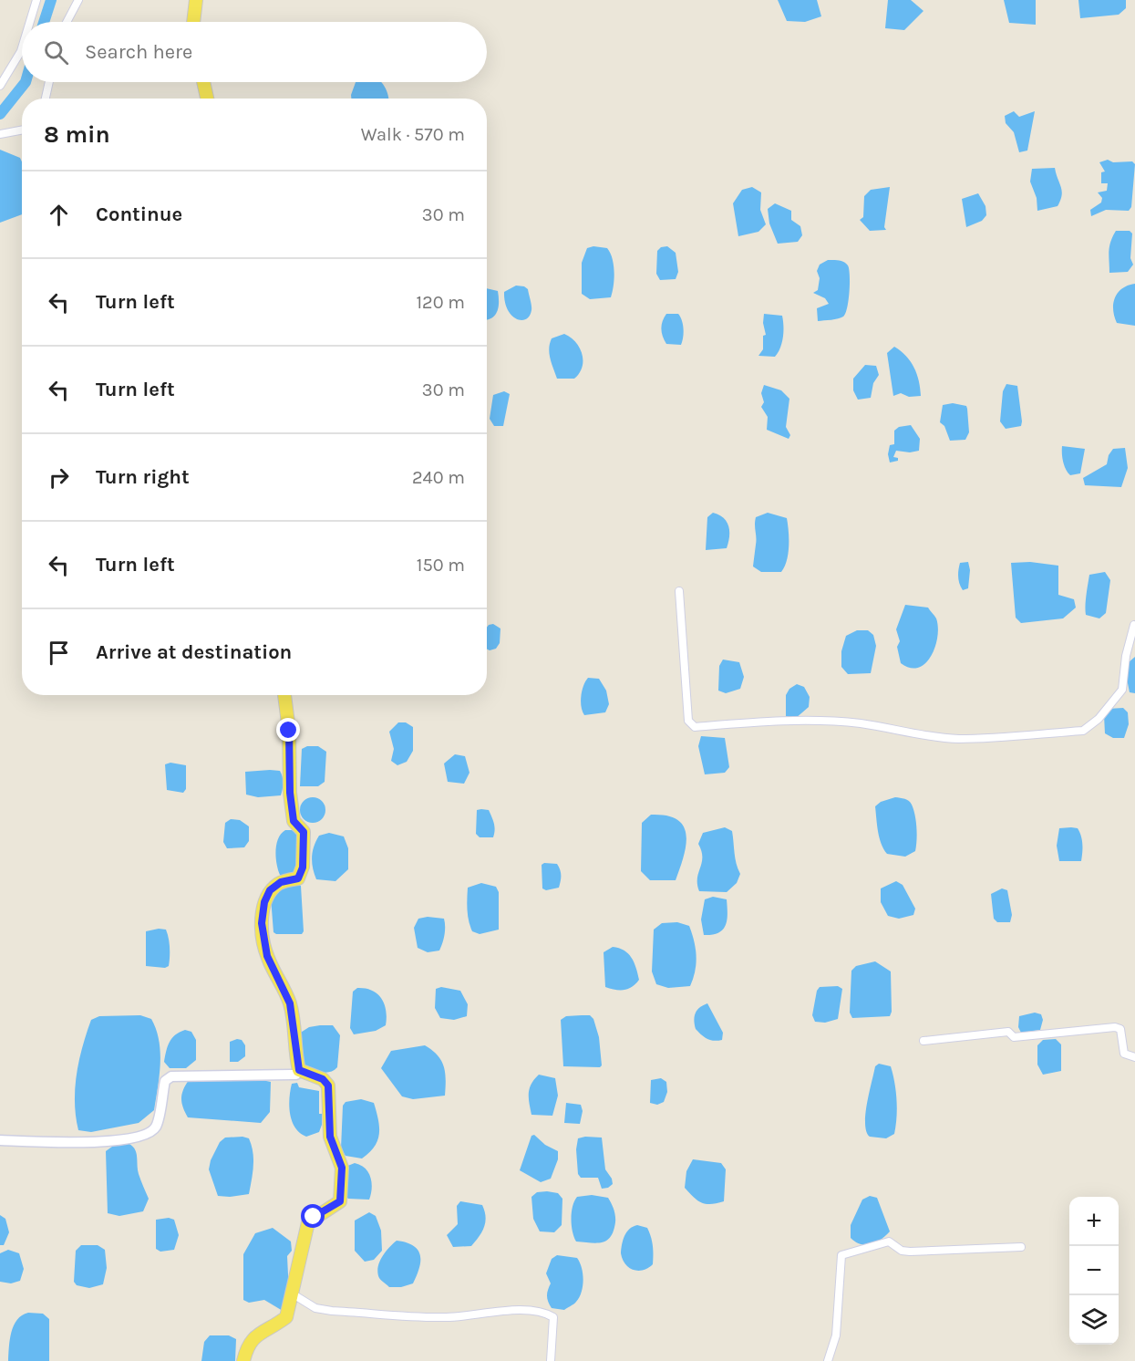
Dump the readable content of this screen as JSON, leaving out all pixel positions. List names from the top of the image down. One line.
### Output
{"page":{"search":"Search here","heading":["8 min","Walk · 570 m"],"list":[["Continue","30 m"],["Turn left","120 m"],["Turn left","30 m"],["Turn right","240 m"],["Turn left","150 m"],"Arrive at destination"],"map_buttons":["+","−"]}}
